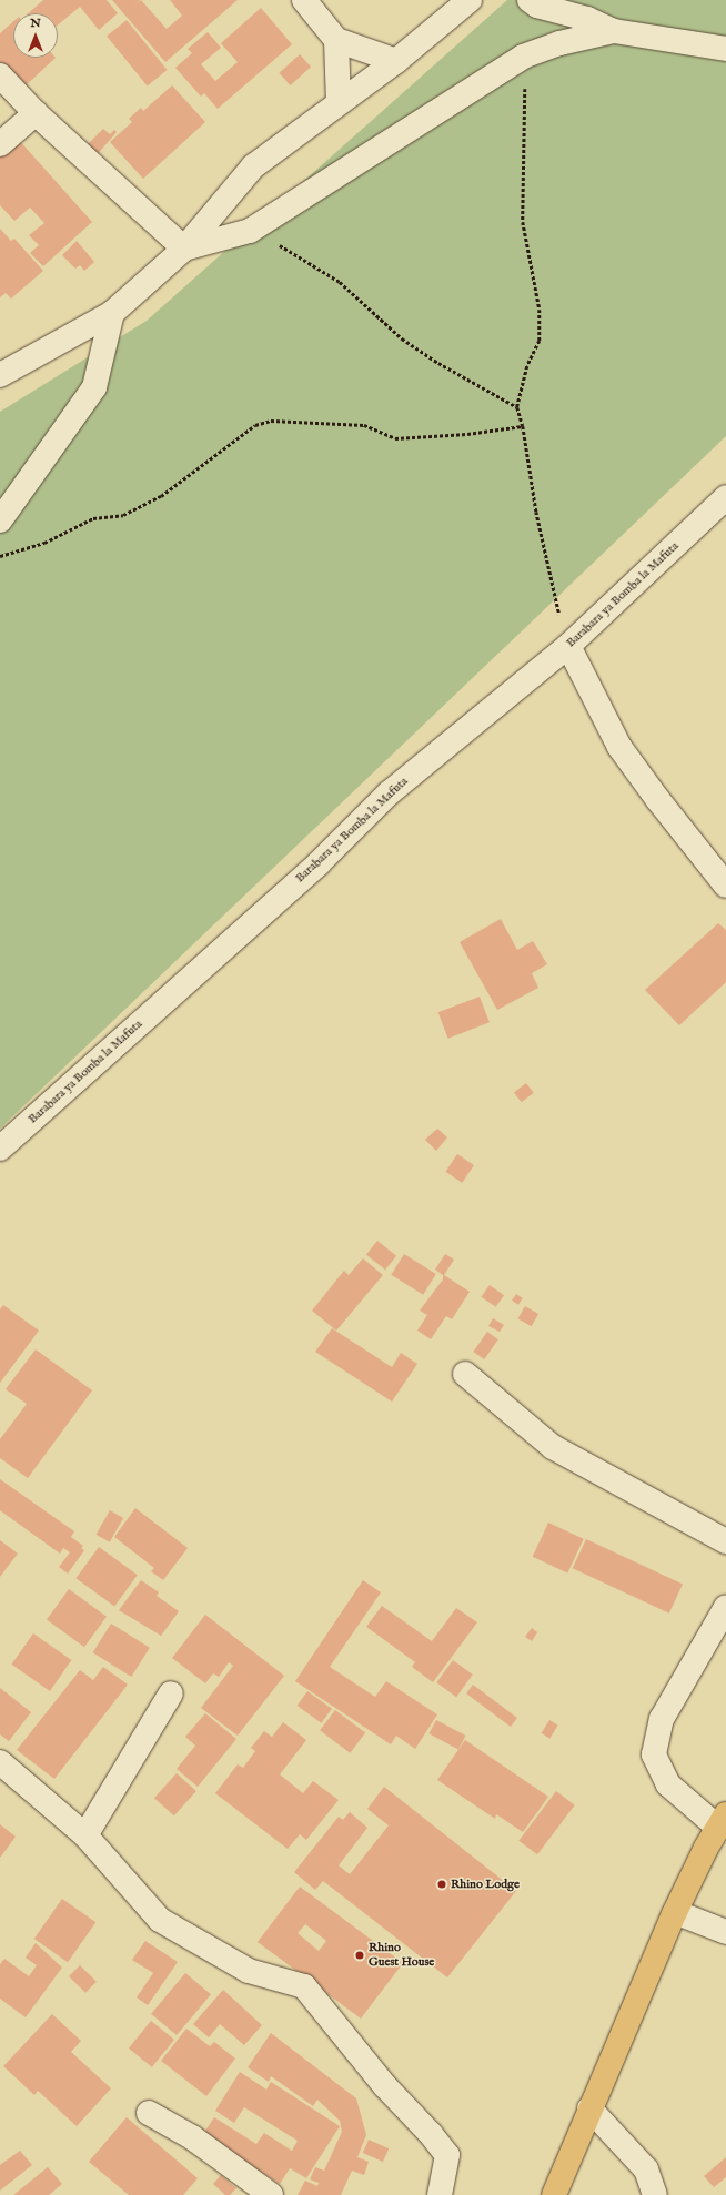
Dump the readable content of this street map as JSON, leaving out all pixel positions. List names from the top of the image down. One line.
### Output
{"streets":{"street":["Barabara ya Bomba la Mafuta"]},"places":["Rhino Lodge","Rhino Guest House"],"north":"top"}
